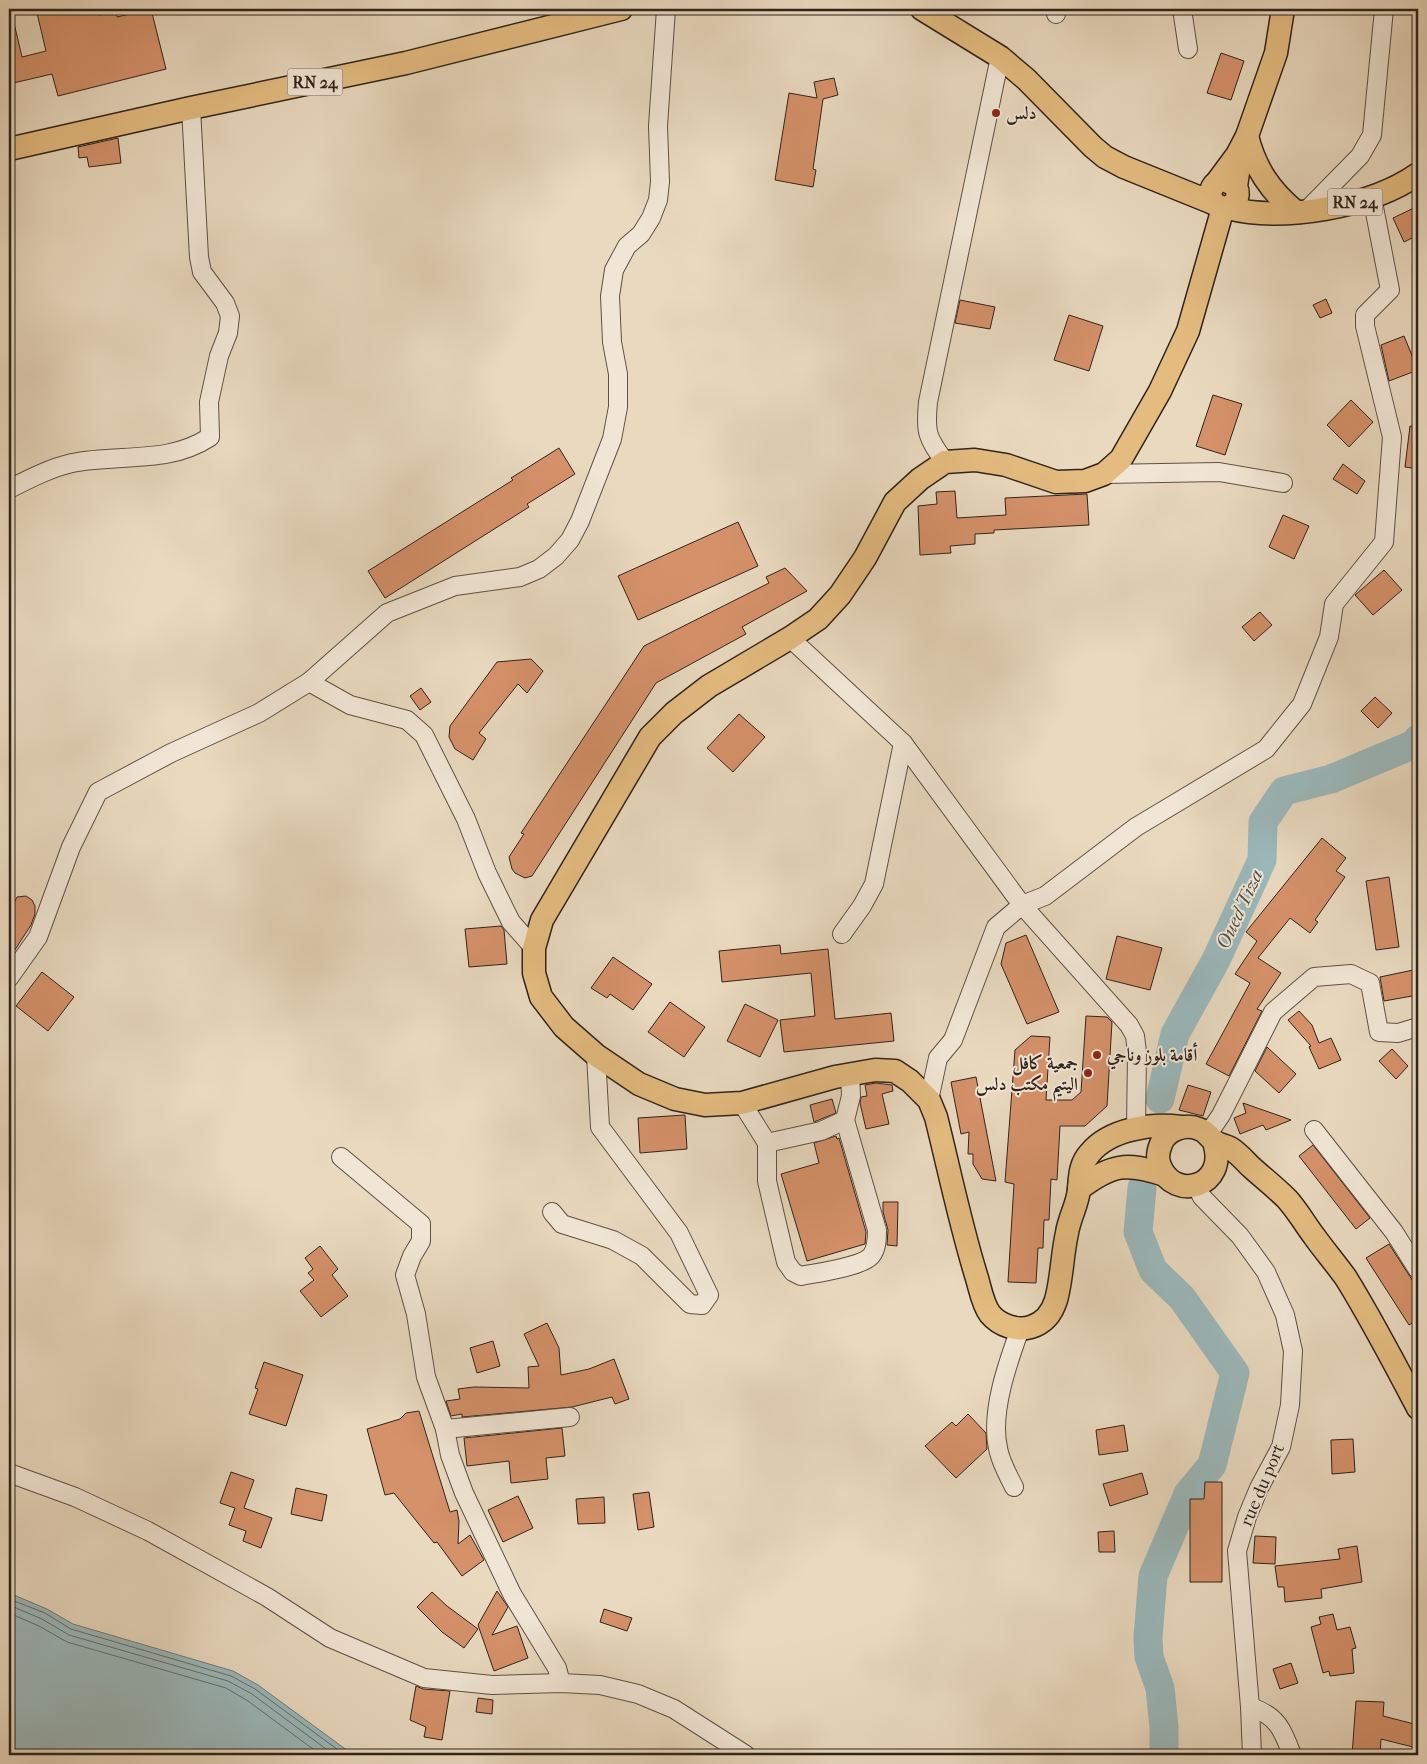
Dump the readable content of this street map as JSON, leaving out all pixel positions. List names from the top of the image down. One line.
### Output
{"streets":{"main road":["RN 24"],"street":["rue du port"]},"water":["Oued Tiza"],"places":["دلس","أقامة بلوز وناجي","جمعية كافل اليتيم مكتب دلس"]}
